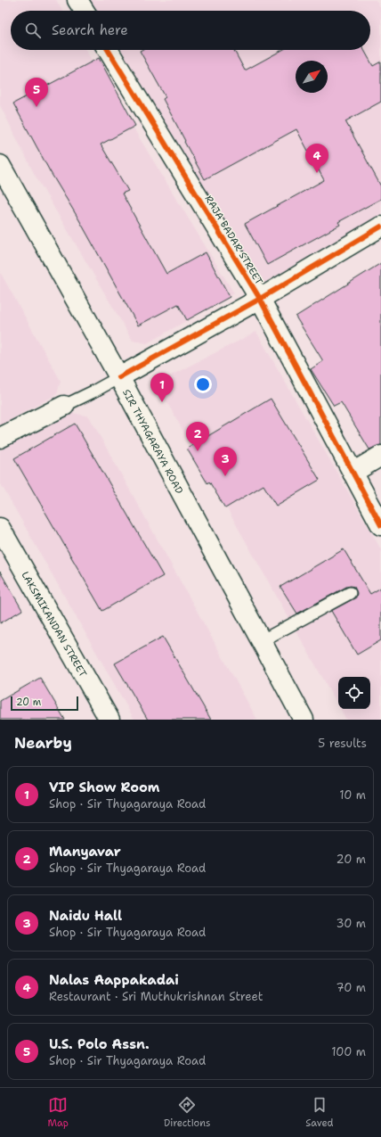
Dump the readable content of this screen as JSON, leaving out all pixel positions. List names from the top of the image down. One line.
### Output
{"streets":{"street":["RAJA BADAR STREET","SIR THYAGARAYA ROAD","LAKSMIKANDAN STREET"]},"scale_bar":"20 m","north":"top right","page":{"search":"Search here","pins":["5","4","1","2","3"],"scale":"20 m","heading":["Nearby","5 results"],"list":[{"mark":"1","name":"VIP Show Room","note":"Shop · Sir Thyagaraya Road","value":"10 m"},{"mark":"2","name":"Manyavar","note":"Shop · Sir Thyagaraya Road","value":"20 m"},{"mark":"3","name":"Naidu Hall","note":"Shop · Sir Thyagaraya Road","value":"30 m"},{"mark":"4","name":"Nalas Aappakadai","note":"Restaurant · Sri Muthukrishnan Street","value":"70 m"},{"mark":"5","name":"U.S. Polo Assn.","note":"Shop · Sir Thyagaraya Road","value":"100 m"}],"nav":["Map","Directions","Saved"]}}
